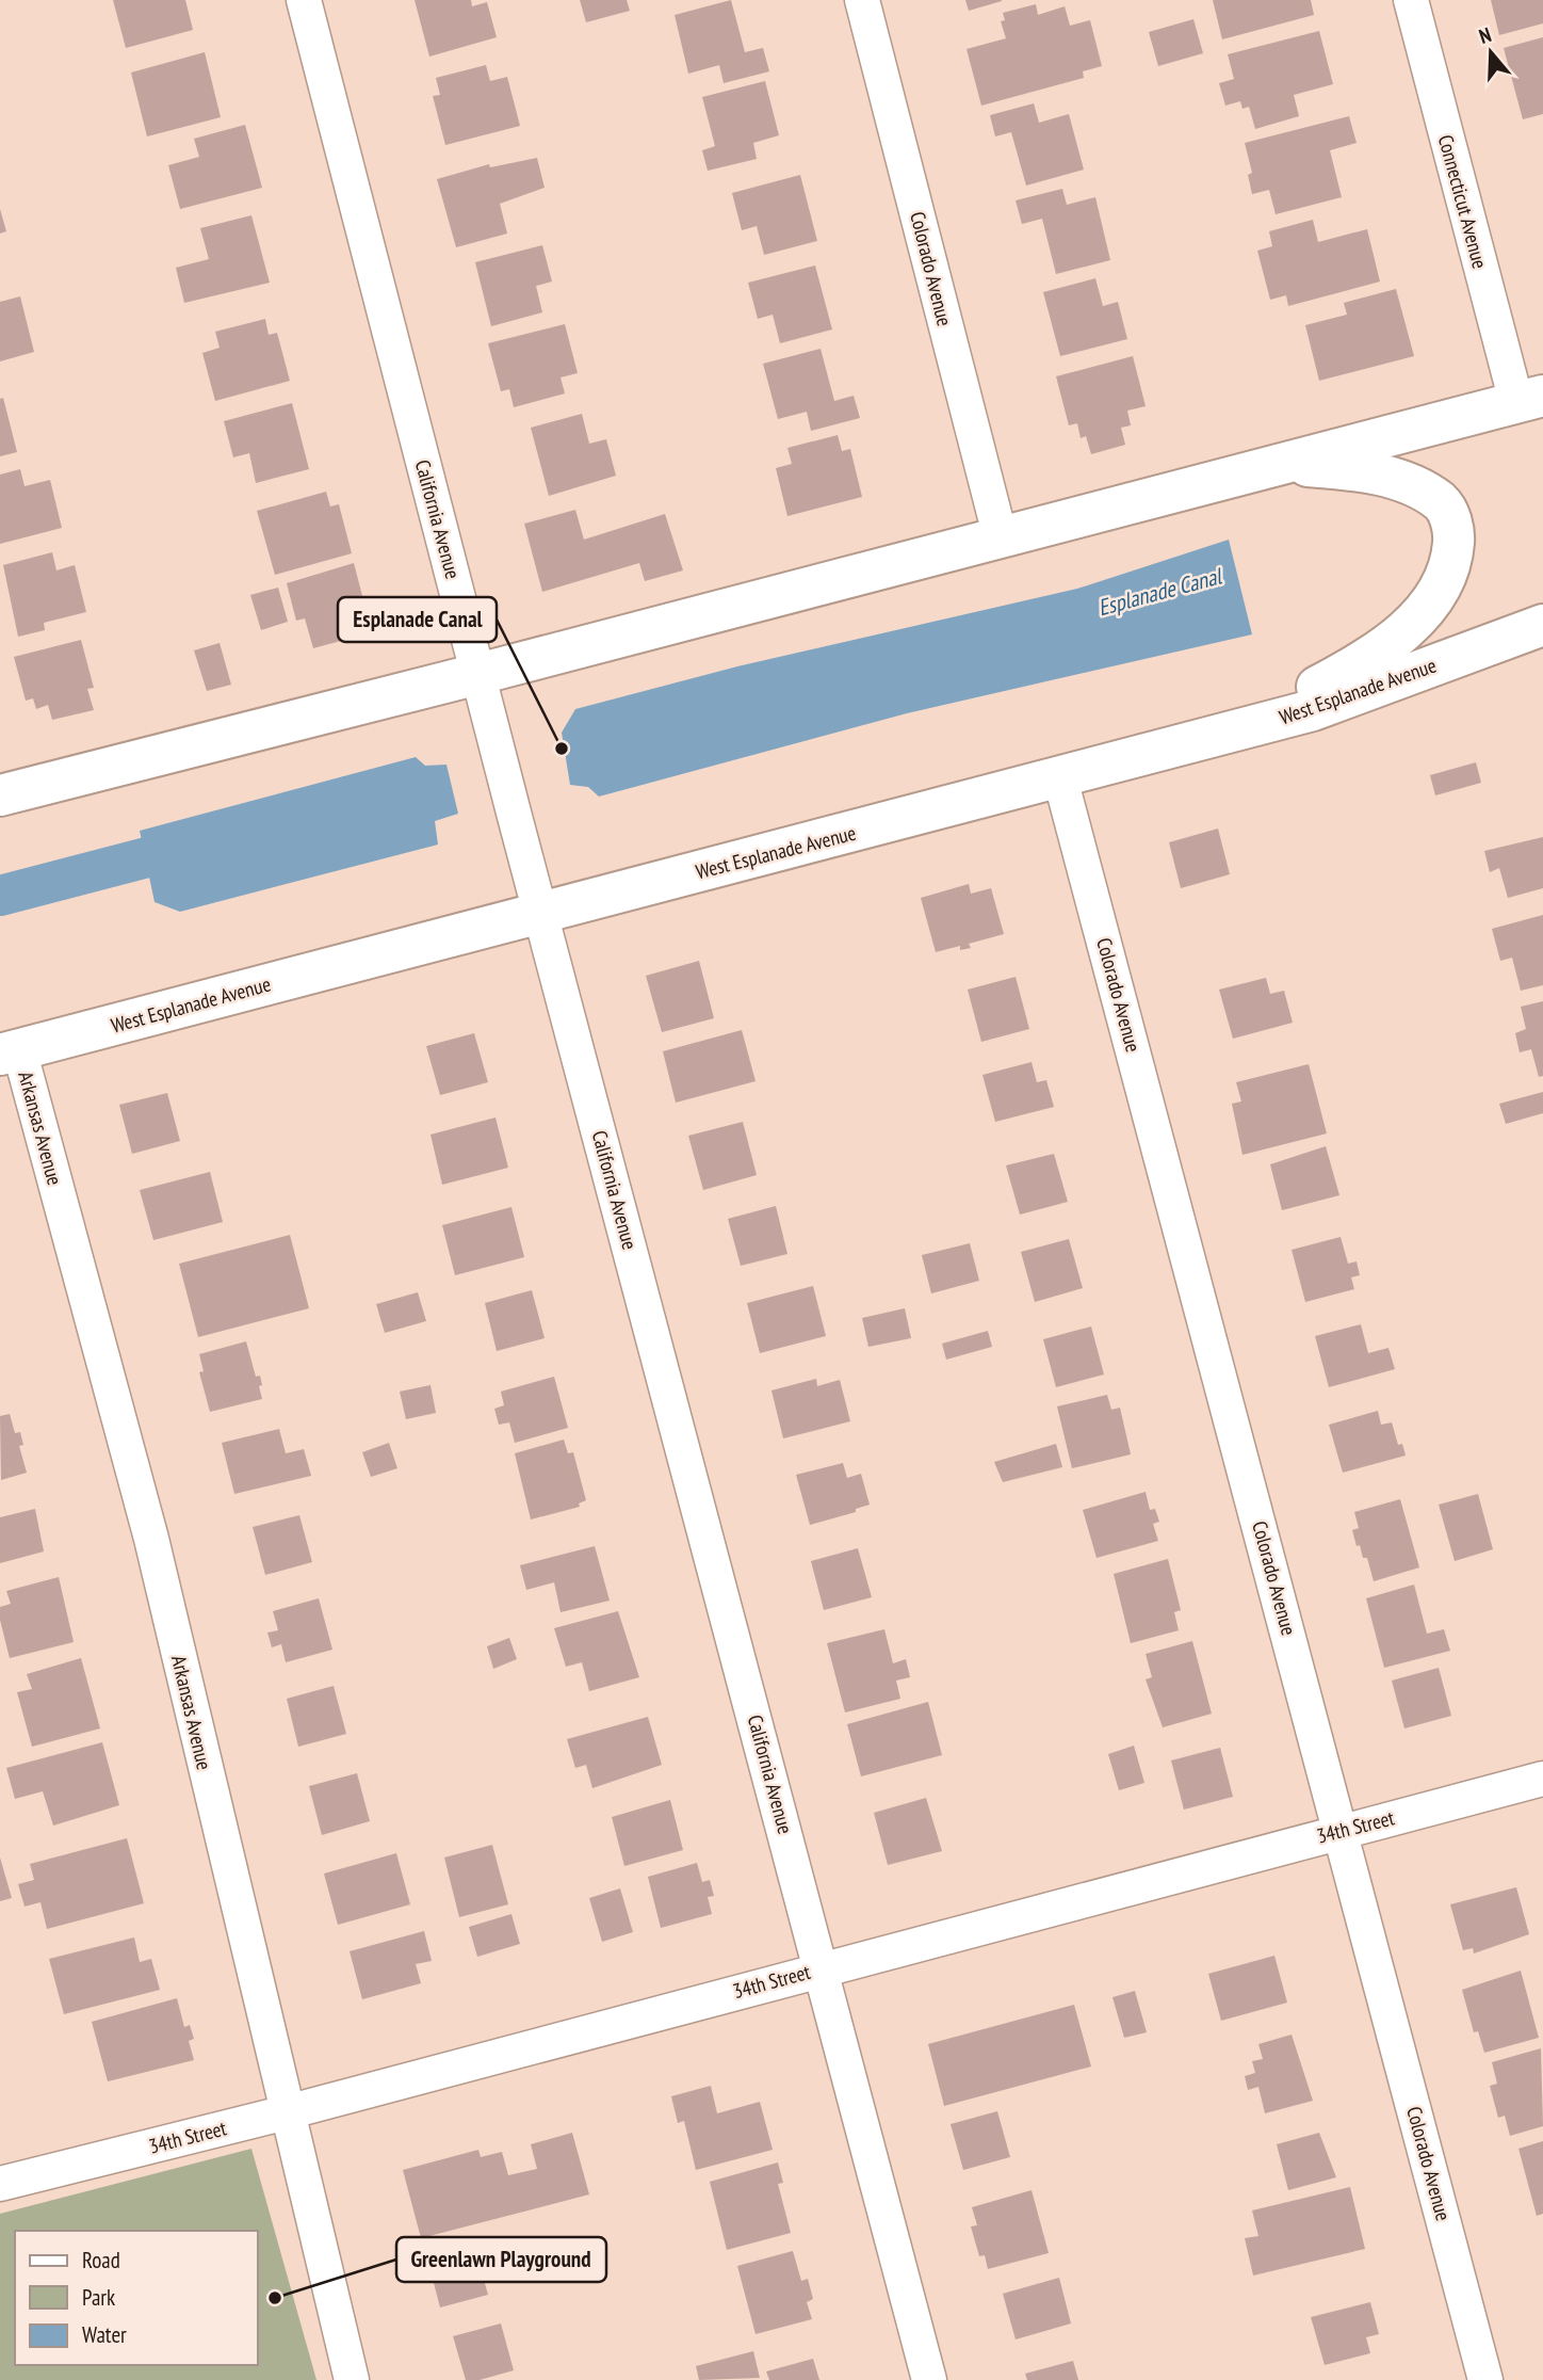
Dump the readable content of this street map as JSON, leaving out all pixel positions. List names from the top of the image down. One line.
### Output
{"streets":{"main road":["West Esplanade Avenue"],"street":["Connecticut Avenue","Colorado Avenue","California Avenue","Arkansas Avenue","34th Street"]},"crossings":[["Colorado Avenue","West Esplanade Avenue"],["Colorado Avenue","34th Street"],["California Avenue","West Esplanade Avenue"],["California Avenue","34th Street"],["West Esplanade Avenue","Arkansas Avenue"],["Arkansas Avenue","34th Street"]],"water":["Esplanade Canal"],"places":["Esplanade Canal","Greenlawn Playground"],"legend":["Road","Park","Water"],"north":"top"}
